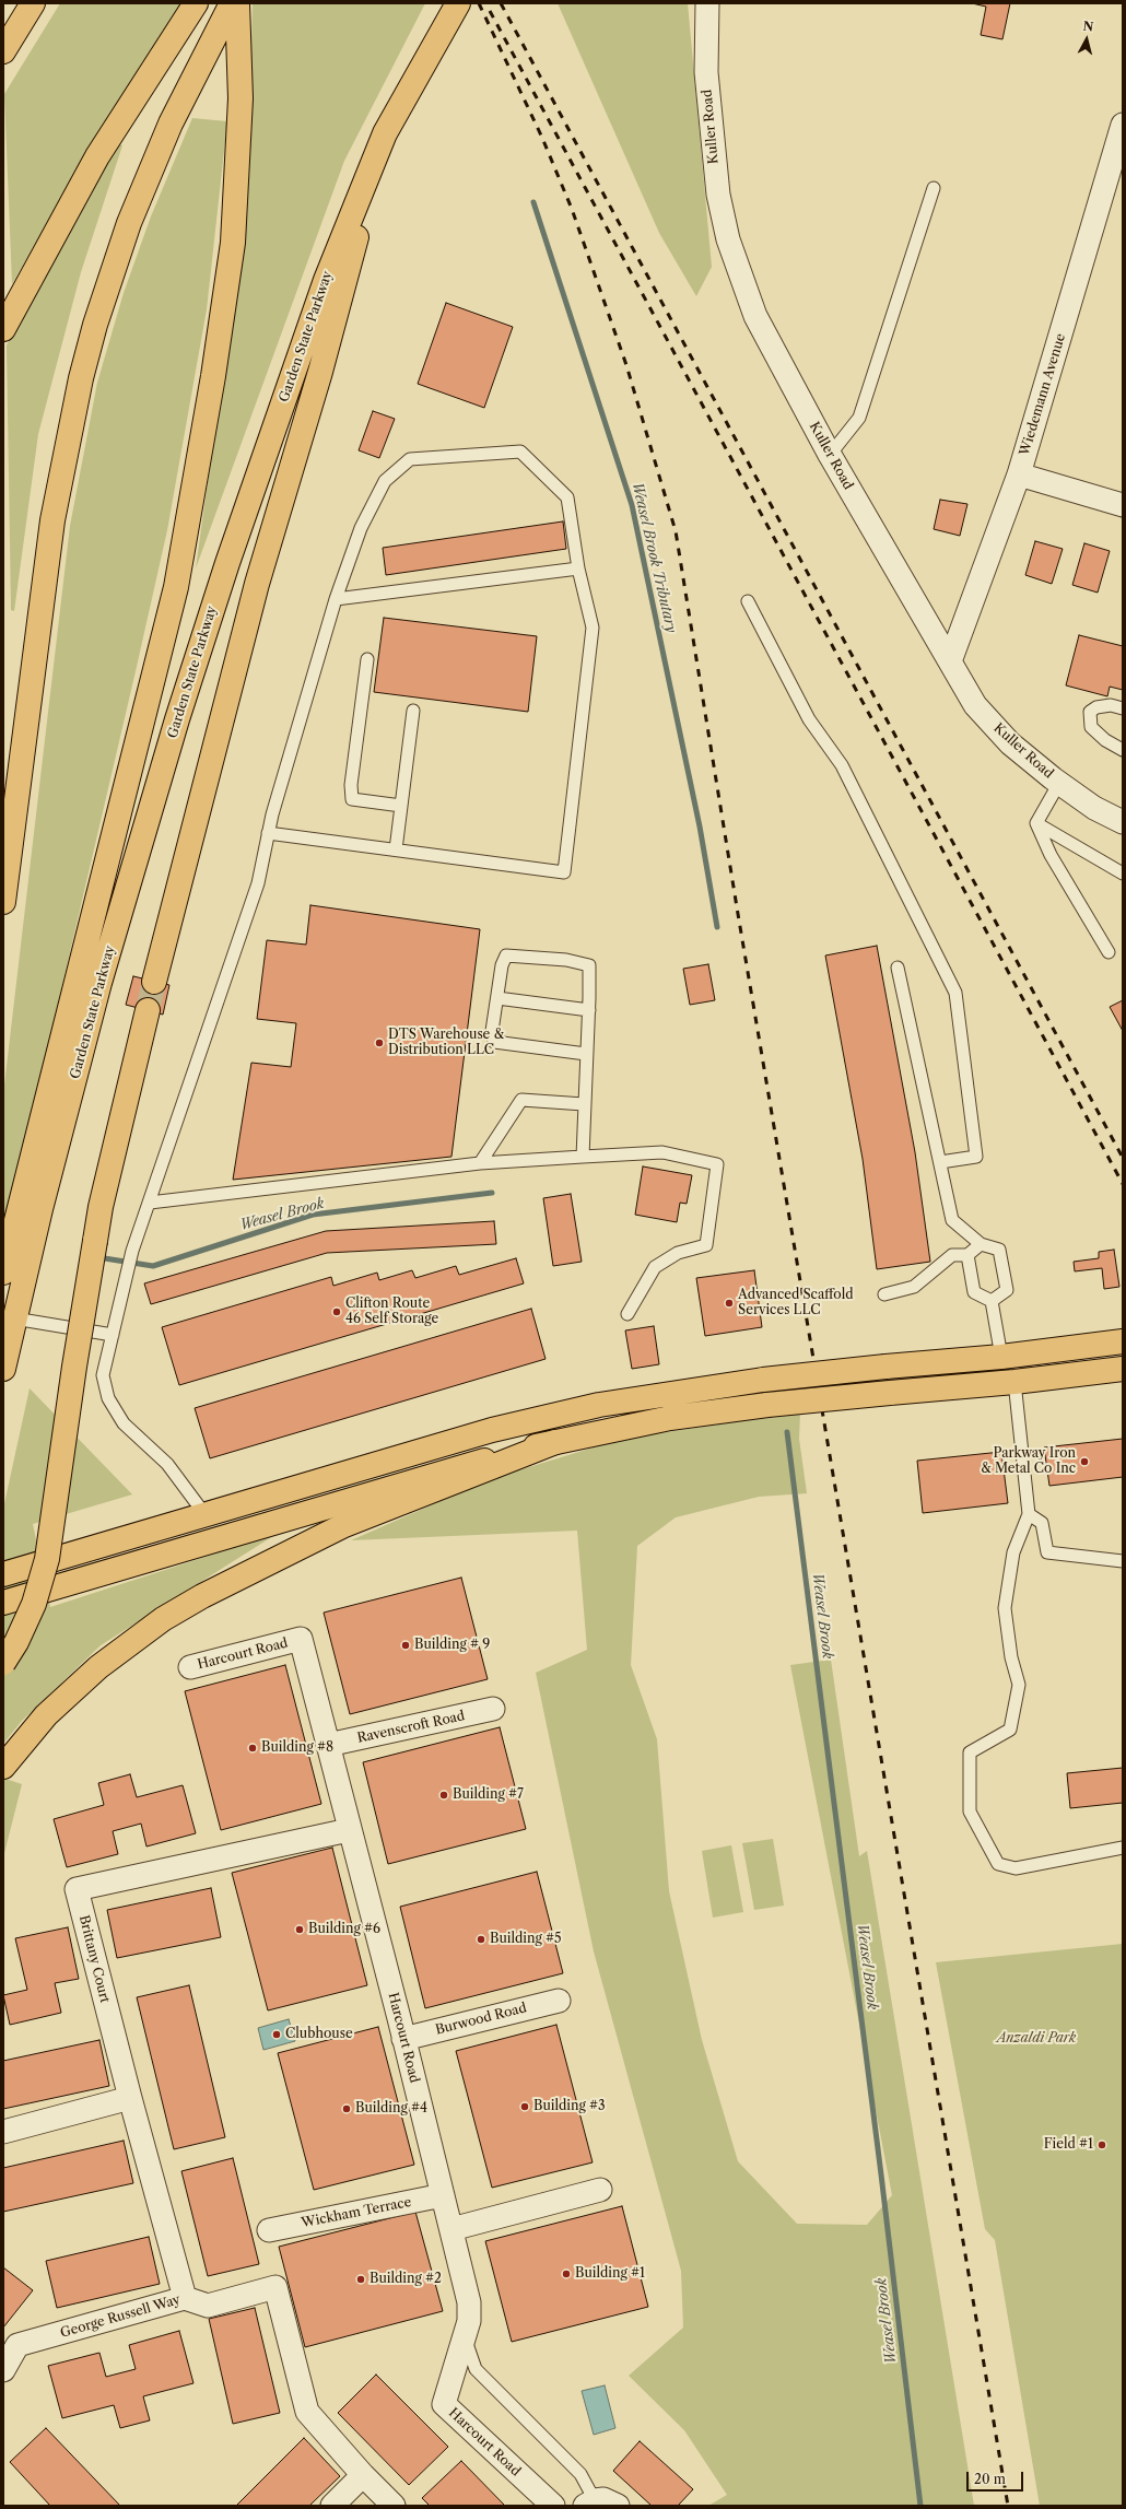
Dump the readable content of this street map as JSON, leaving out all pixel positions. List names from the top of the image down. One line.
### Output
{"streets":{"highway":["Garden State Parkway"],"street":["Kuller Road","Wiedemann Avenue","Harcourt Road","Ravenscroft Road","Brittany Court","Burwood Road","Wickham Terrace","George Russell Way"]},"crossings":[["Kuller Road","Wiedemann Avenue"],["Harcourt Road","Ravenscroft Road"],["Harcourt Road","Brittany Court"],["Harcourt Road","Burwood Road"],["Harcourt Road","Wickham Terrace"],["Brittany Court","George Russell Way"]],"water":["Weasel Brook Tributary","Weasel Brook"],"parks":["Anzaldi Park"],"places":["DTS Warehouse & Distribution LLC","Advanced Scaffold Services LLC","Clifton Route 46 Self Storage","Parkway Iron & Metal Co Inc","Building # 9","Building #8","Building #7","Building #6","Building #5","Clubhouse","Building #3","Building #4","Field #1","Building #1","Building #2"],"scale_bar":"20 m","north":"top"}
